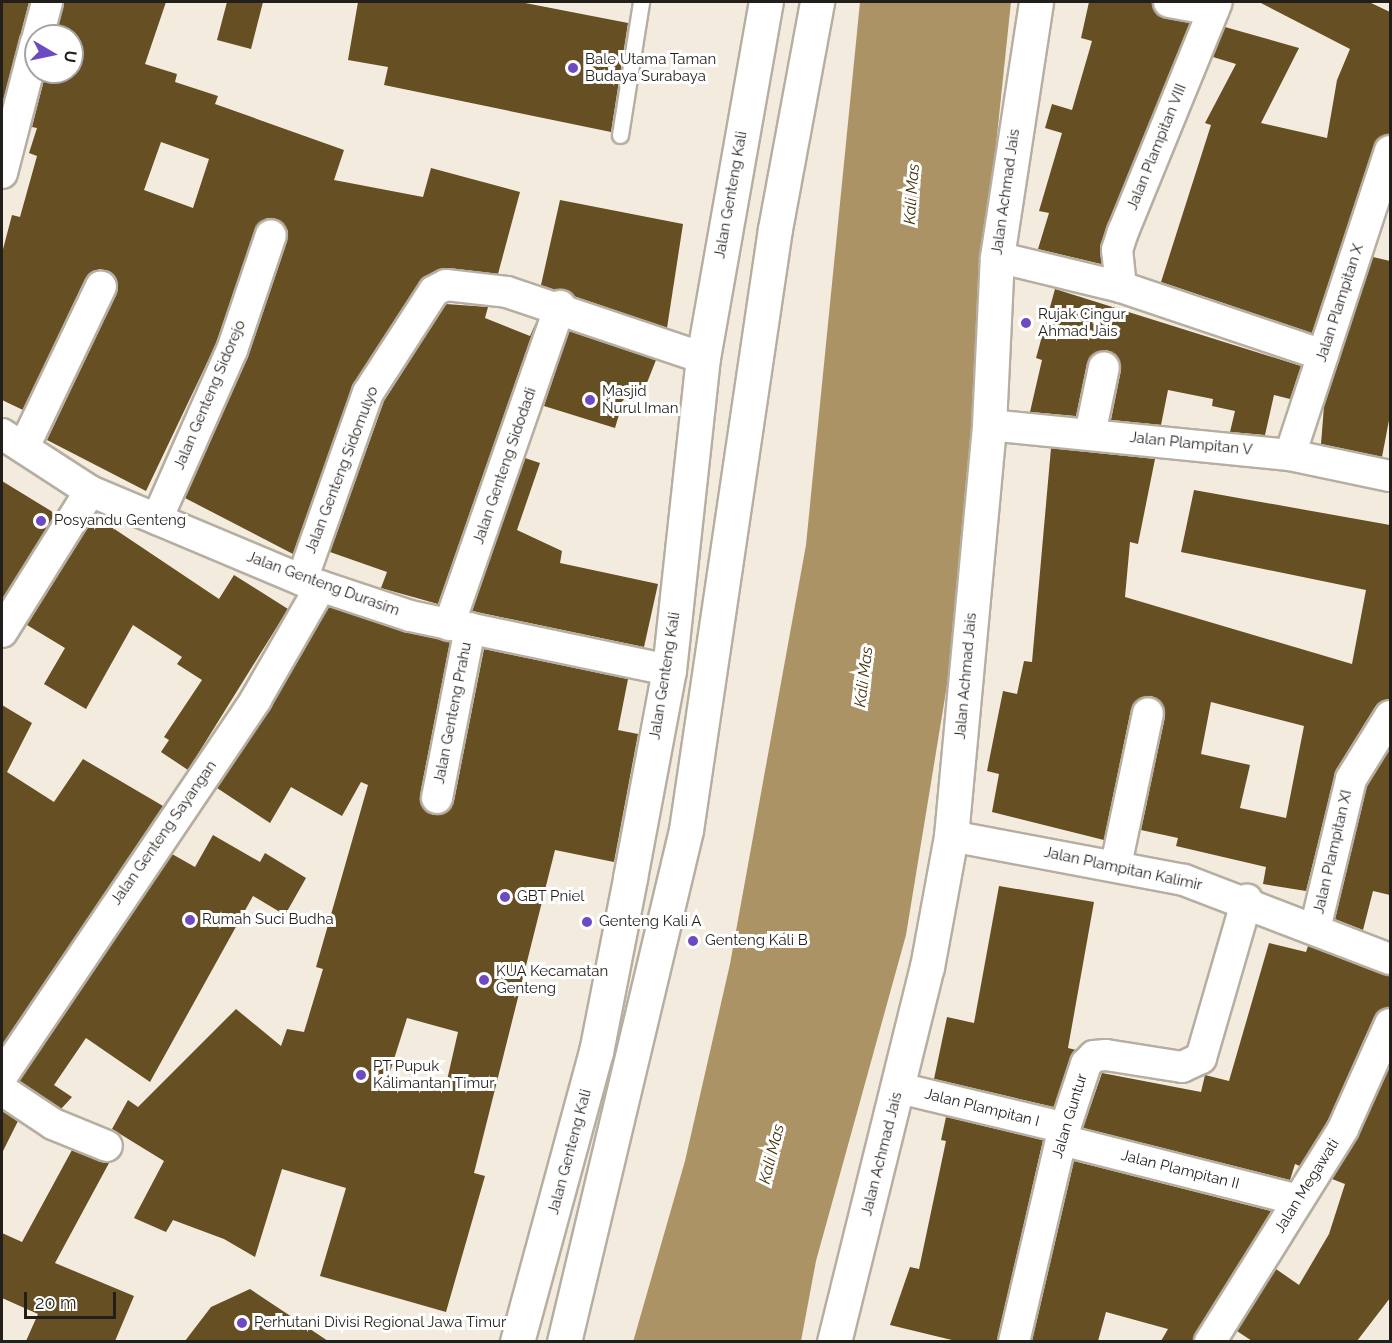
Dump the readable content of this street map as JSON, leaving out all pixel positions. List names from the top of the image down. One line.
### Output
{"streets":{"main road":["Jalan Achmad Jais","Jalan Genteng Kali"],"street":["Jalan Plampitan VIII","Jalan Plampitan X","Jalan Genteng Sidorejo","Jalan Plampitan V","Jalan Genteng Sidodadi","Jalan Genteng Sidomulyo","Jalan Genteng Durasim","Jalan Genteng Prahu","Jalan Genteng Sayangan","Jalan Plampitan XI","Jalan Plampitan Kalimir","Jalan Plampitan I","Jalan Guntur","Jalan Plampitan II","Jalan Megawati"]},"crossings":[["Jalan Achmad Jais","Jalan Plampitan V"],["Jalan Achmad Jais","Jalan Plampitan Kalimir"],["Jalan Achmad Jais","Jalan Plampitan I"],["Jalan Genteng Kali","Jalan Genteng Sidomulyo"],["Jalan Genteng Kali","Jalan Genteng Durasim"],["Jalan Plampitan X","Jalan Plampitan V"],["Jalan Genteng Sidorejo","Jalan Genteng Durasim"],["Jalan Genteng Sidodadi","Jalan Genteng Sidomulyo"],["Jalan Genteng Sidodadi","Jalan Genteng Durasim"],["Jalan Genteng Sidodadi","Jalan Genteng Prahu"],["Jalan Genteng Sidomulyo","Jalan Genteng Durasim"],["Jalan Genteng Sidomulyo","Jalan Genteng Sayangan"],["Jalan Genteng Durasim","Jalan Genteng Prahu"],["Jalan Genteng Durasim","Jalan Genteng Sayangan"],["Jalan Plampitan XI","Jalan Plampitan Kalimir"],["Jalan Plampitan Kalimir","Jalan Guntur"],["Jalan Plampitan I","Jalan Guntur"],["Jalan Plampitan I","Jalan Plampitan II"],["Jalan Guntur","Jalan Plampitan II"],["Jalan Plampitan II","Jalan Megawati"]],"water":["Kali Mas"],"places":["Bale Utama Taman Budaya Surabaya","Rujak Cingur Ahmad Jais","Masjid Nurul Iman","Posyandu Genteng","GBT Pniel","Rumah Suci Budha","Genteng Kali A","Genteng Kali B","KUA Kecamatan Genteng","PT Pupuk Kalimantan Timur","Perhutani Divisi Regional Jawa Timur"],"scale_bar":"20 m","north":"right"}
